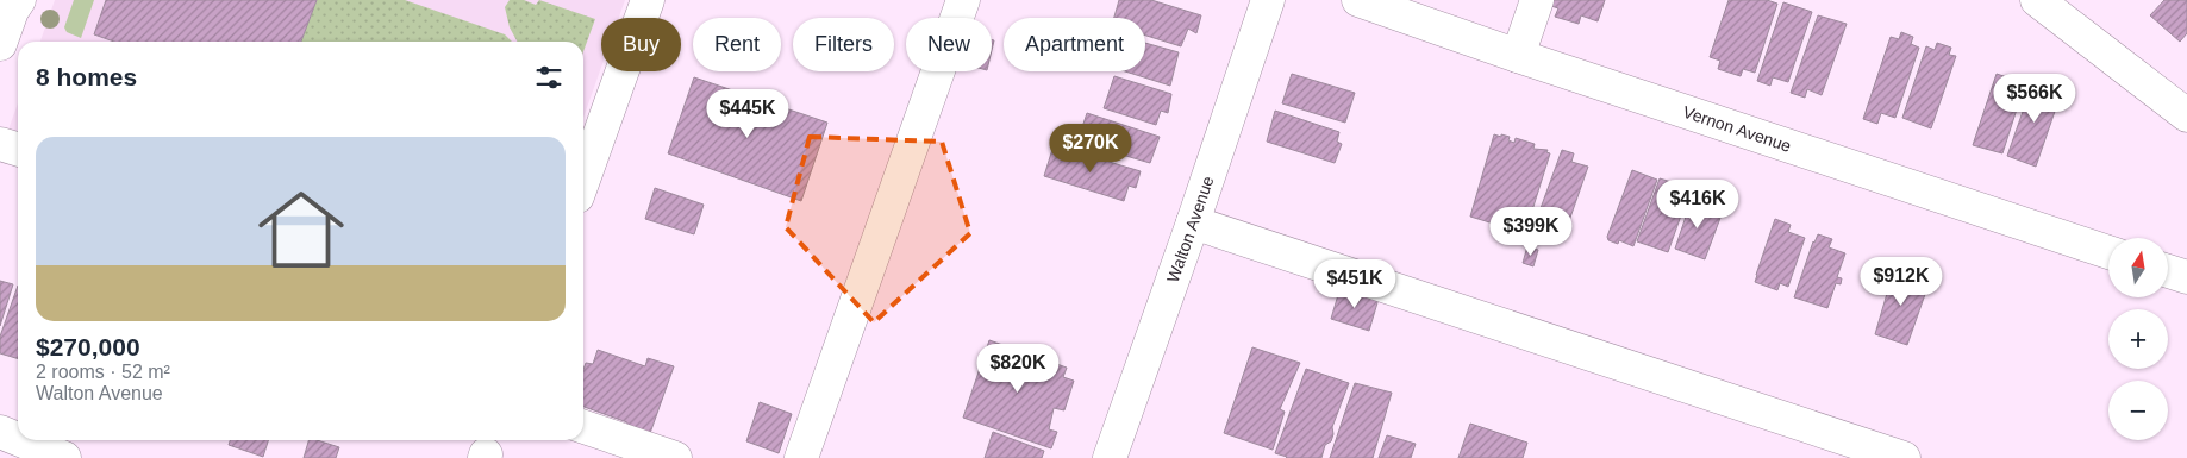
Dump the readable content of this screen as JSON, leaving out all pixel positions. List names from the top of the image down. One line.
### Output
{"streets":{"street":["Vernon Avenue","Walton Avenue"]},"north":"top","page":{"chip":["Buy","Rent","Filters","New","Apartment"],"heading":"8 homes","price":["$566K","$445K","$270K","$416K","$399K","$912K","$451K","$820K"],"list":[{"name":"$270,000","note":"2 rooms · 52 m² · Walton Avenue"}],"map_buttons":["+","−"]}}
